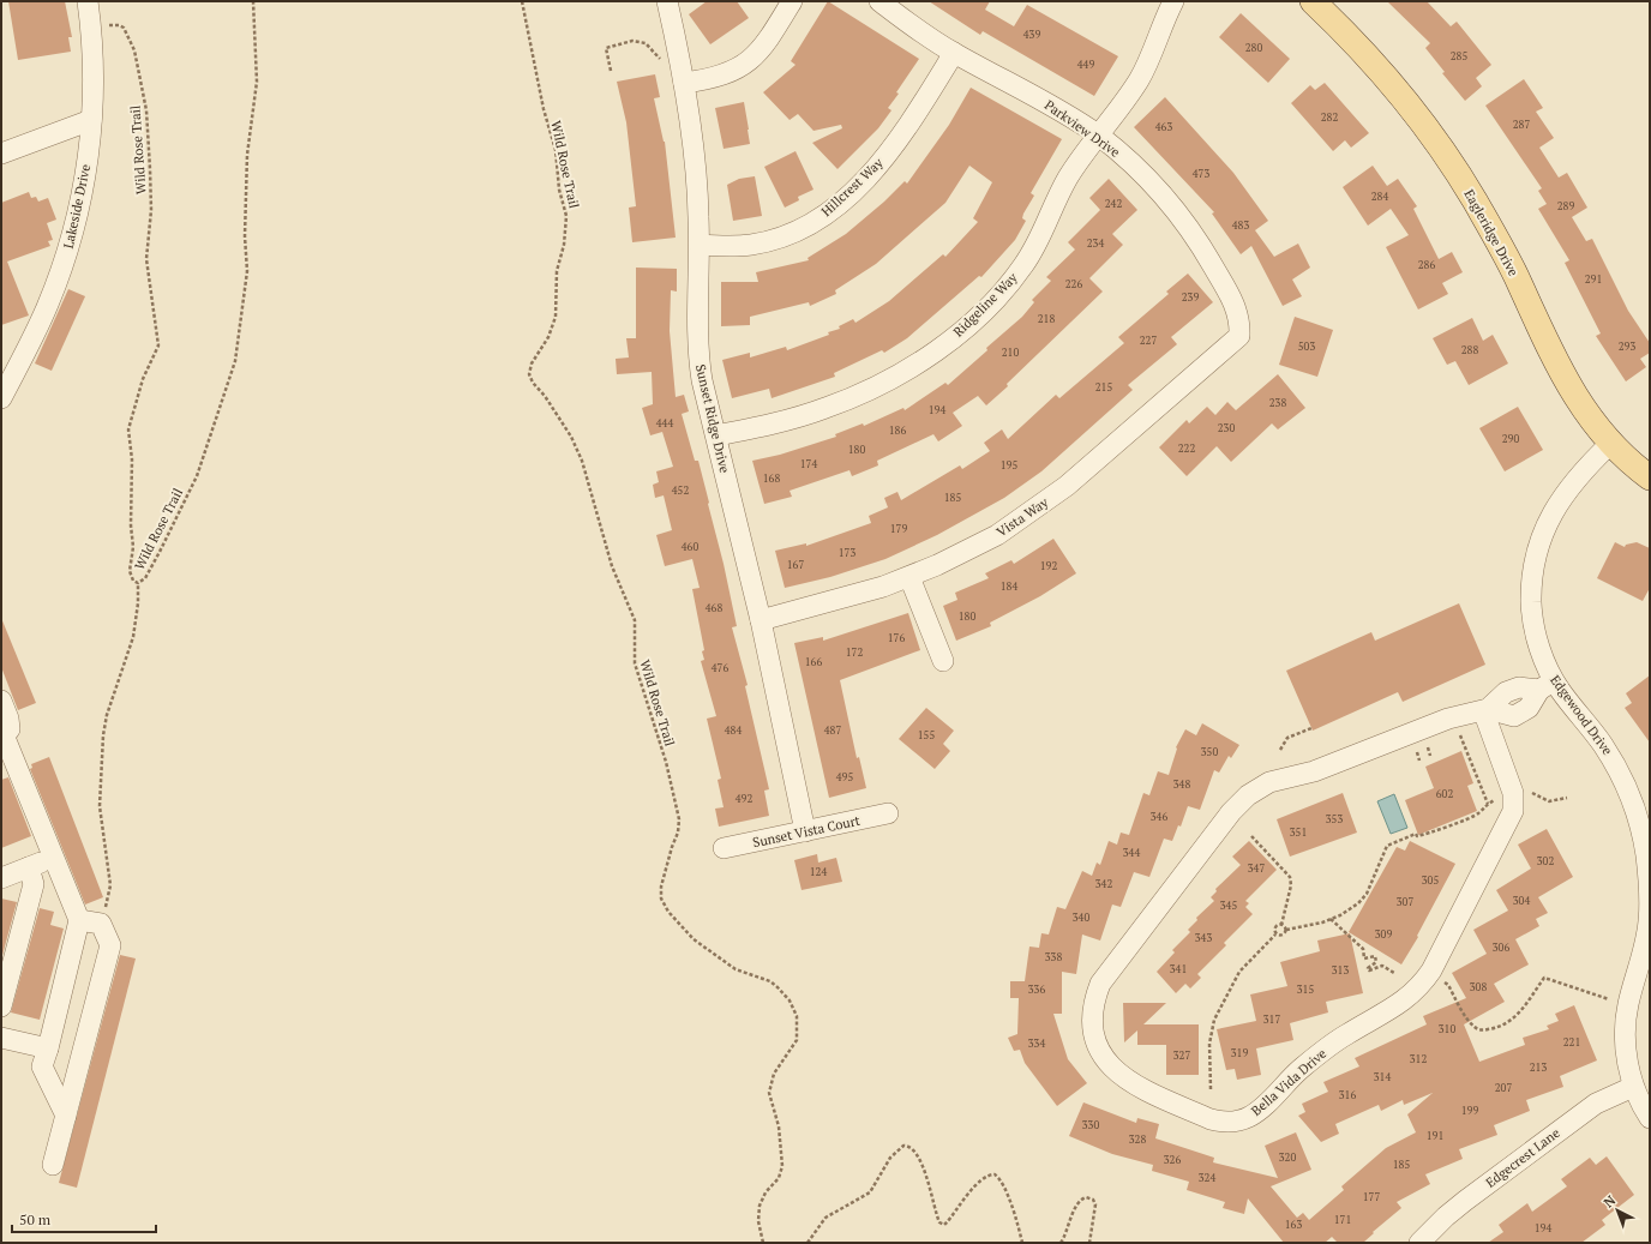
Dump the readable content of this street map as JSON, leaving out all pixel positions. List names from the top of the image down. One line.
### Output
{"streets":{"main road":["Eagleridge Drive"],"street":["Parkview Drive","Hillcrest Way","Lakeside Drive","Ridgeline Way","Sunset Ridge Drive","Vista Way","Edgewood Drive","Sunset Vista Court","Bella Vida Drive","Edgecrest Lane"],"path":["Wild Rose Trail"]},"crossings":[["Parkview Drive","Hillcrest Way"],["Parkview Drive","Ridgeline Way"],["Parkview Drive","Vista Way"],["Wild Rose Trail","Lakeside Drive"],["Hillcrest Way","Sunset Ridge Drive"],["Eagleridge Drive","Edgewood Drive"],["Ridgeline Way","Sunset Ridge Drive"],["Sunset Ridge Drive","Vista Way"],["Sunset Ridge Drive","Sunset Vista Court"],["Edgewood Drive","Edgecrest Lane"]],"house_numbers":["439","280","285","449","282","287","463","473","284","242","289","483","234","286","291","226","239","218","227","503","293","288","210","215","238","194","444","230","186","290","222","180","174","195","168","452","185","179","460","173","167","192","184","468","180","176","172","166","476","484","487","155","350","495","348","602","492","346","353","351","344","302","347","124","305","342","304","307","345","340","309","343","306","338","341","313","308","336","315","317","310","221","334","319","327","312","213","314","207","316","199","330","191","328","320","326","185","324","177","171","163","194"],"scale_bar":"50 m","north":"top left"}
